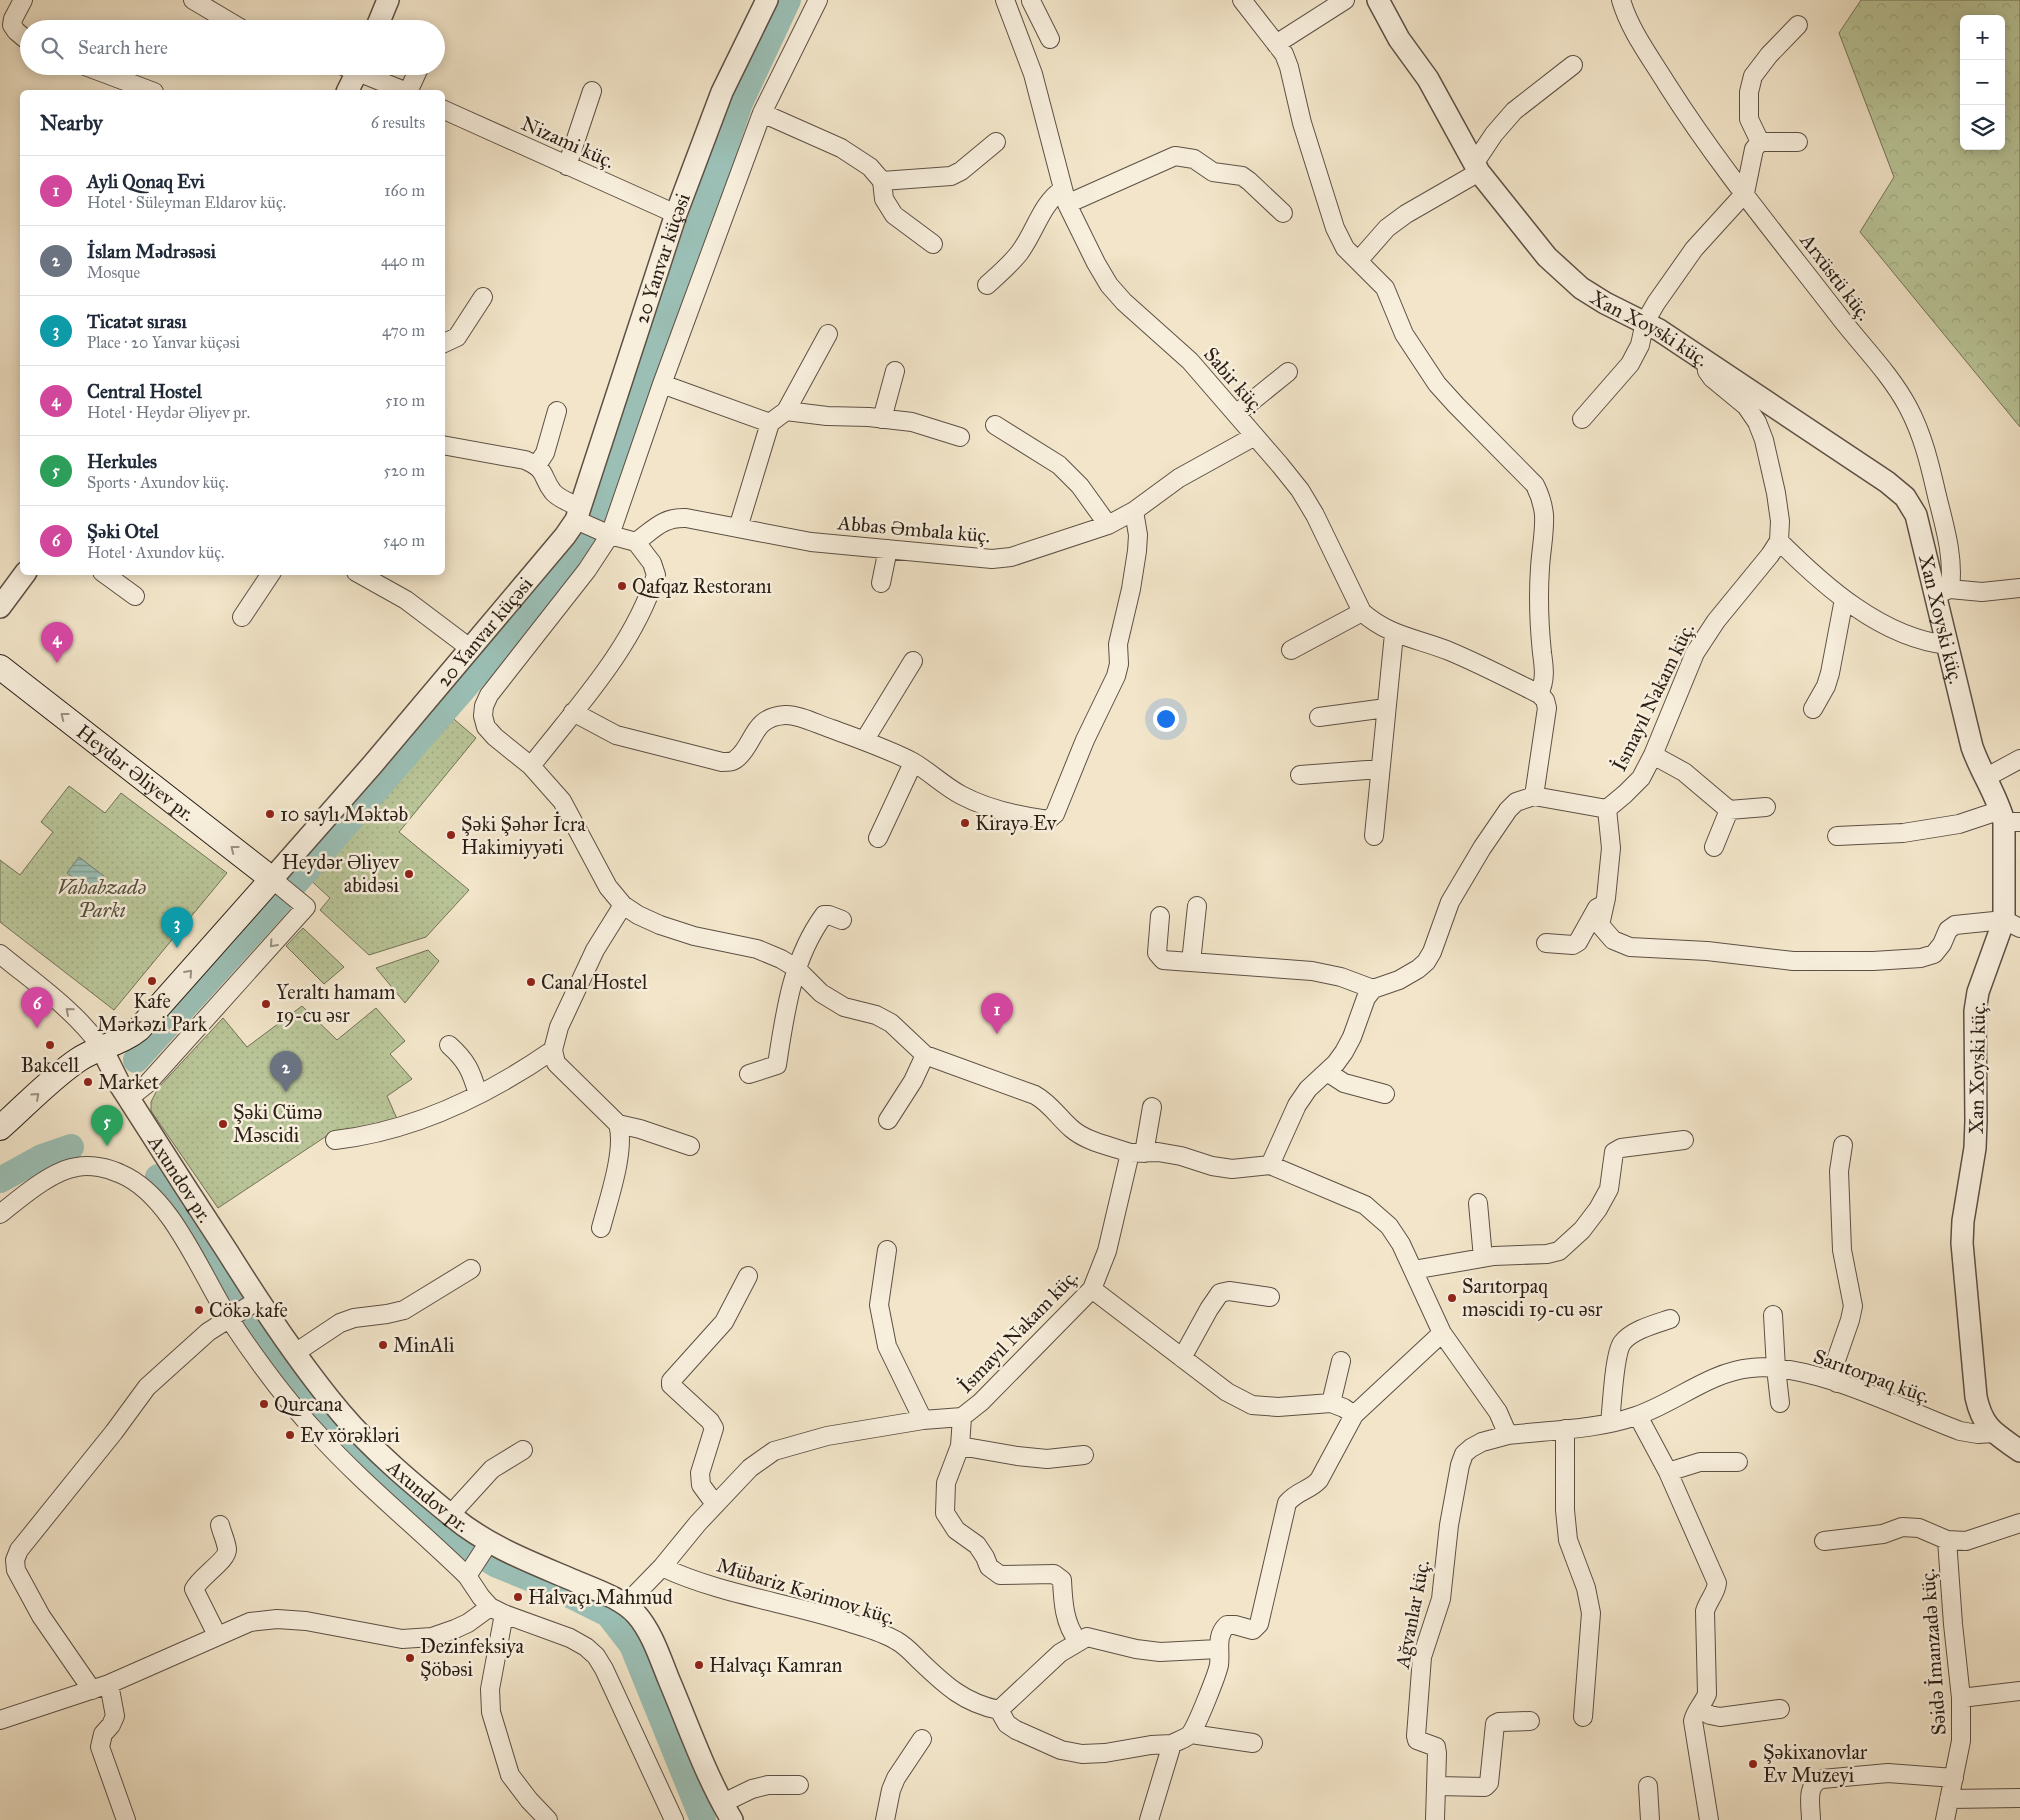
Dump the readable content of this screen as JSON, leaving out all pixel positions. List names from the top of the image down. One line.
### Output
{"streets":{"main road":["20 Yanvar küçəsi","Heydər Əliyev pr."],"street":["Nizami küç.","Arxüstü küç.","Xan Xoyski küç.","Sabir küç.","Abbas Əmbala küç.","İsmayıl Nakam küç.","Axundov pr.","Sarıtorpaq küç.","Mübariz Kərimov küç.","Ağvanlar küç.","Səidə İmanzadə küç."]},"crossings":[["Nizami küç.","20 Yanvar küçəsi"],["20 Yanvar küçəsi","Heydər Əliyev pr."],["20 Yanvar küçəsi","Axundov pr."],["Arxüstü küç.","Xan Xoyski küç."],["Xan Xoyski küç.","Sarıtorpaq küç."],["Sabir küç.","Abbas Əmbala küç."],["İsmayıl Nakam küç.","Axundov pr."],["İsmayıl Nakam küç.","Mübariz Kərimov küç."],["Sarıtorpaq küç.","Ağvanlar küç."]],"one_way":["Heydər Əliyev pr."],"parks":["Vahabzadə Parkı"],"places":["Qafqaz Restoranı","10 saylı Məktəb","Kirayə Ev","Şəki Şəhər İcra Hakimiyyəti","Heydər Əliyev abidəsi","Kafe Mərkəzi Park","Canal Hostel","Yeraltı hamam 19-cu əsr","Bakcell","Market","Şəki Cümə Məscidi","Sarıtorpaq məscidi 19-cu əsr","Cökə kafe","MinAli","Qurcana","Ev xörəkləri","Halvaçı Mahmud","Dezinfeksiya Şöbəsi","Halvaçı Kamran","Şəkixanovlar Ev Muzeyi"],"page":{"map_buttons":["+","−"],"search":"Search here","heading":["Nearby","6 results"],"list":[{"mark":"1","name":"Ayli Qonaq Evi","note":"Hotel · Süleyman Eldarov küç.","value":"160 m"},{"mark":"2","name":"İslam Mədrəsəsi","note":"Mosque","value":"440 m"},{"mark":"3","name":"Ticatət sırası","note":"Place · 20 Yanvar küçəsi","value":"470 m"},{"mark":"4","name":"Central Hostel","note":"Hotel · Heydər Əliyev pr.","value":"510 m"},{"mark":"5","name":"Herkules","note":"Sports · Axundov küç.","value":"520 m"},{"mark":"6","name":"Şəki Otel","note":"Hotel · Axundov küç.","value":"540 m"}],"pins":["4","3","6","1","2","5"]}}
